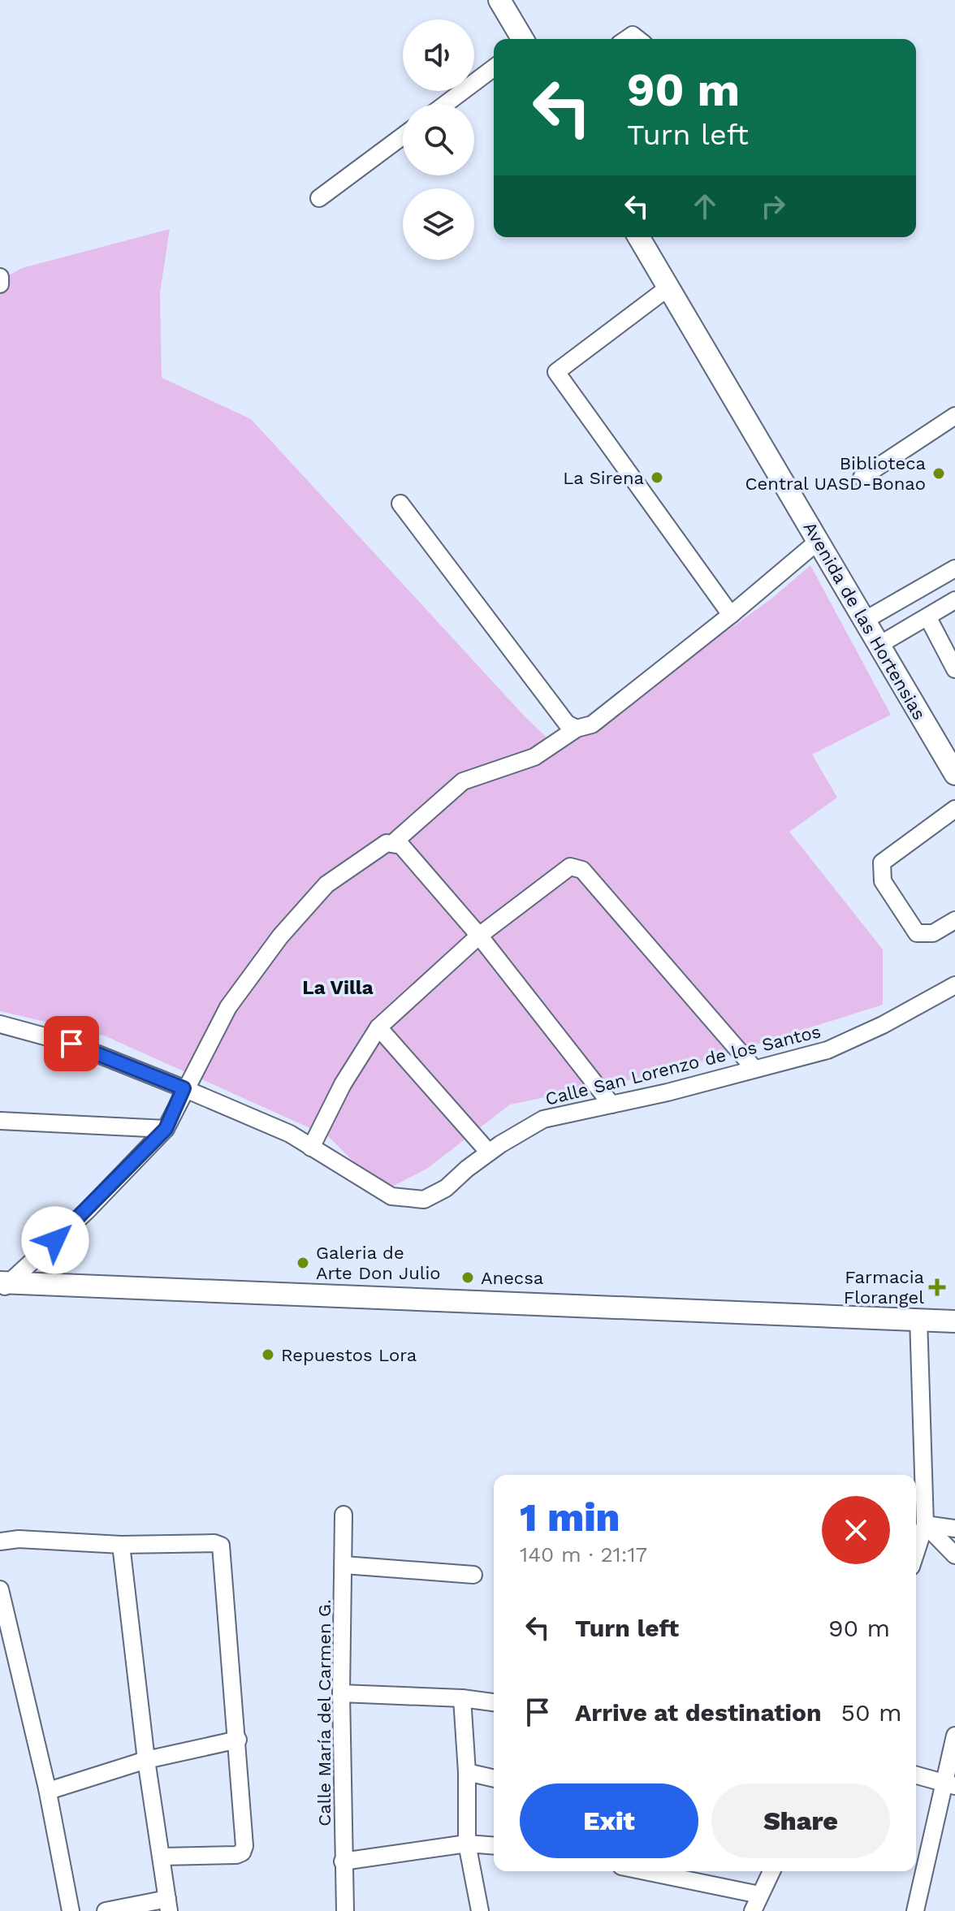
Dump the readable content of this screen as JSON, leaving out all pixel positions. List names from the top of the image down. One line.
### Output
{"streets":{"main road":["Avenida de las Hortensias"],"street":["Calle San Lorenzo de los Santos","Calle María del Carmen G."]},"districts":["La Villa"],"places":{"other":["Biblioteca Central UASD-Bonao","La Sirena","Galeria de Arte Don Julio","Anecsa","Repuestos Lora"],"health":["Farmacia Florangel"]},"page":{"turn":["90 m","Turn left"],"heading":["1 min","140 m · 21:17"],"list":[{"name":"Turn left","value":"90 m"},{"name":"Arrive at destination","value":"50 m"}],"buttons":["Exit","Share"]}}
